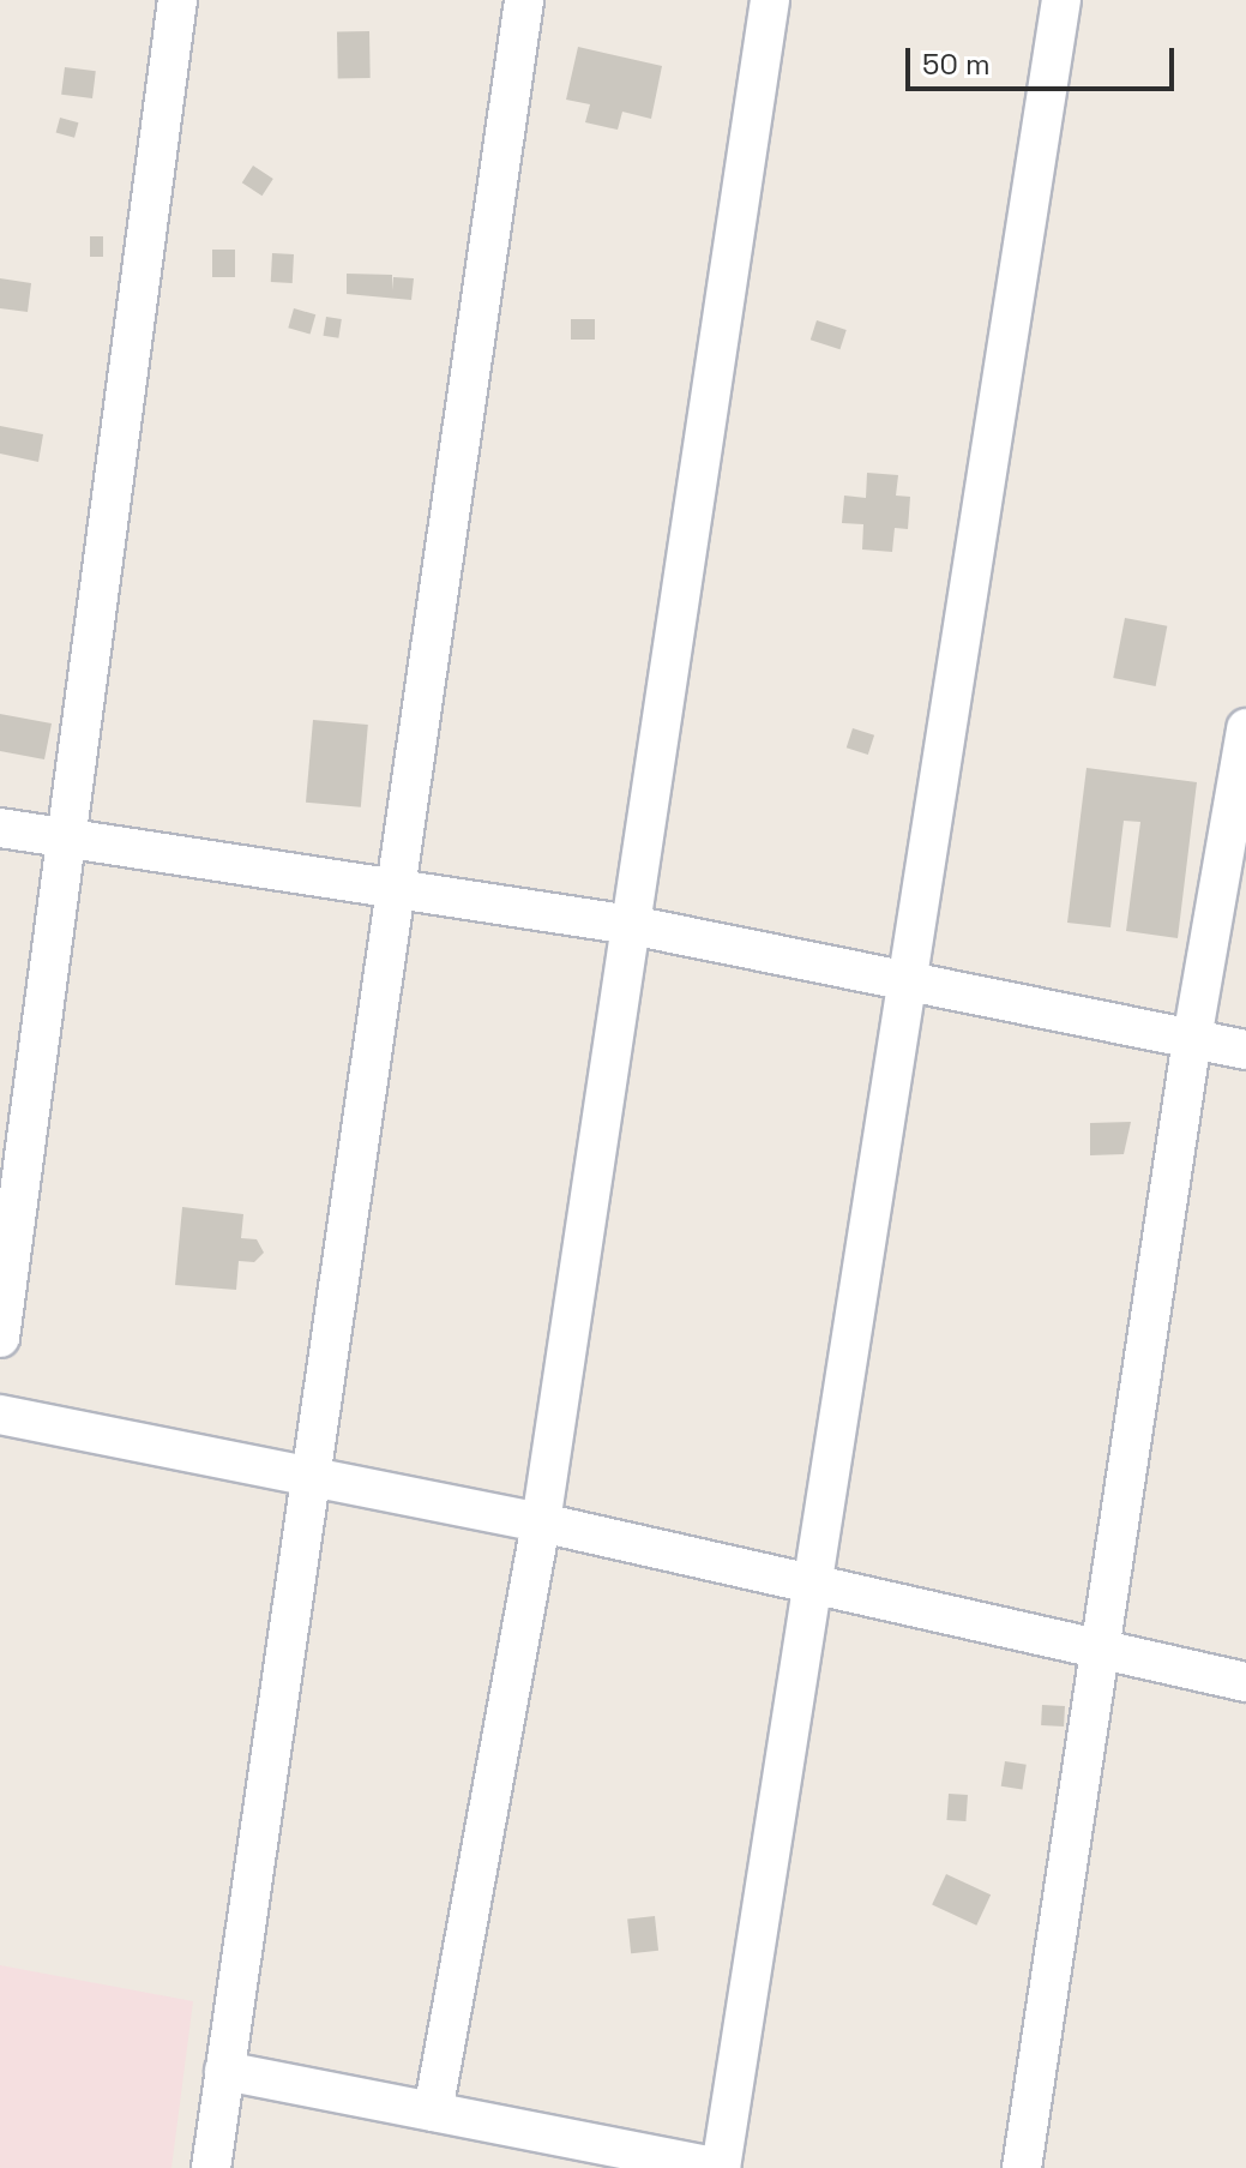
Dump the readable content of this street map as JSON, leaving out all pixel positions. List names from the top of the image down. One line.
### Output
{"scale_bar":"50 m"}
